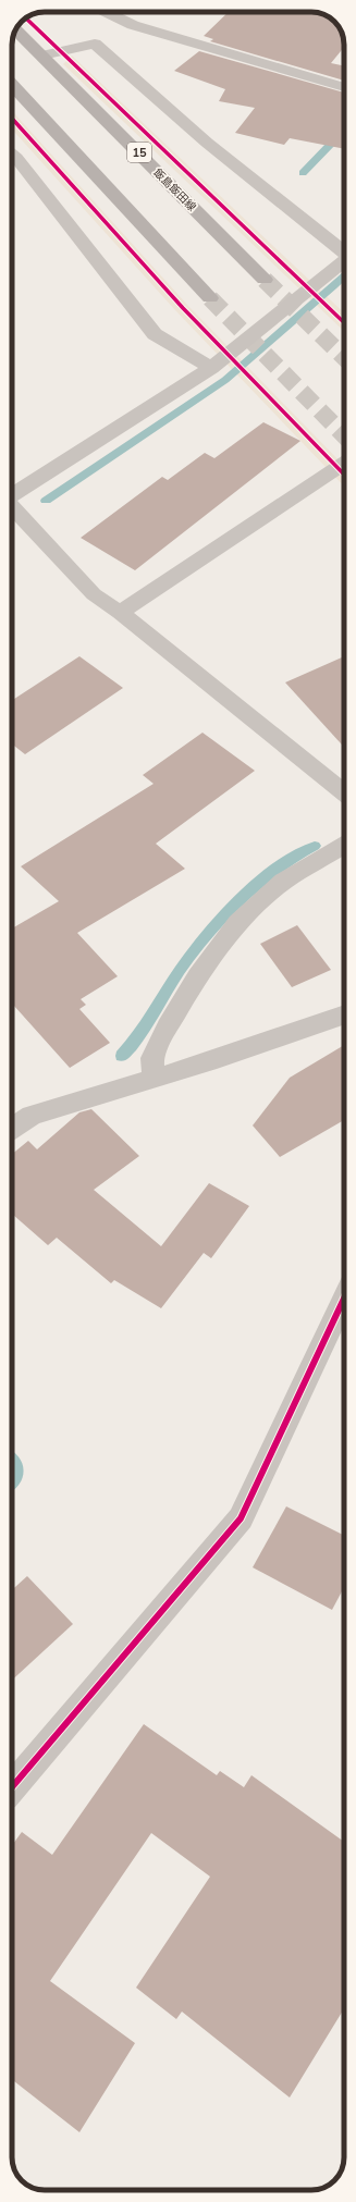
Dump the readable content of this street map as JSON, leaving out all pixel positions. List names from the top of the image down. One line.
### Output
{"streets":{"main road":["15","飯島飯田線"]}}
